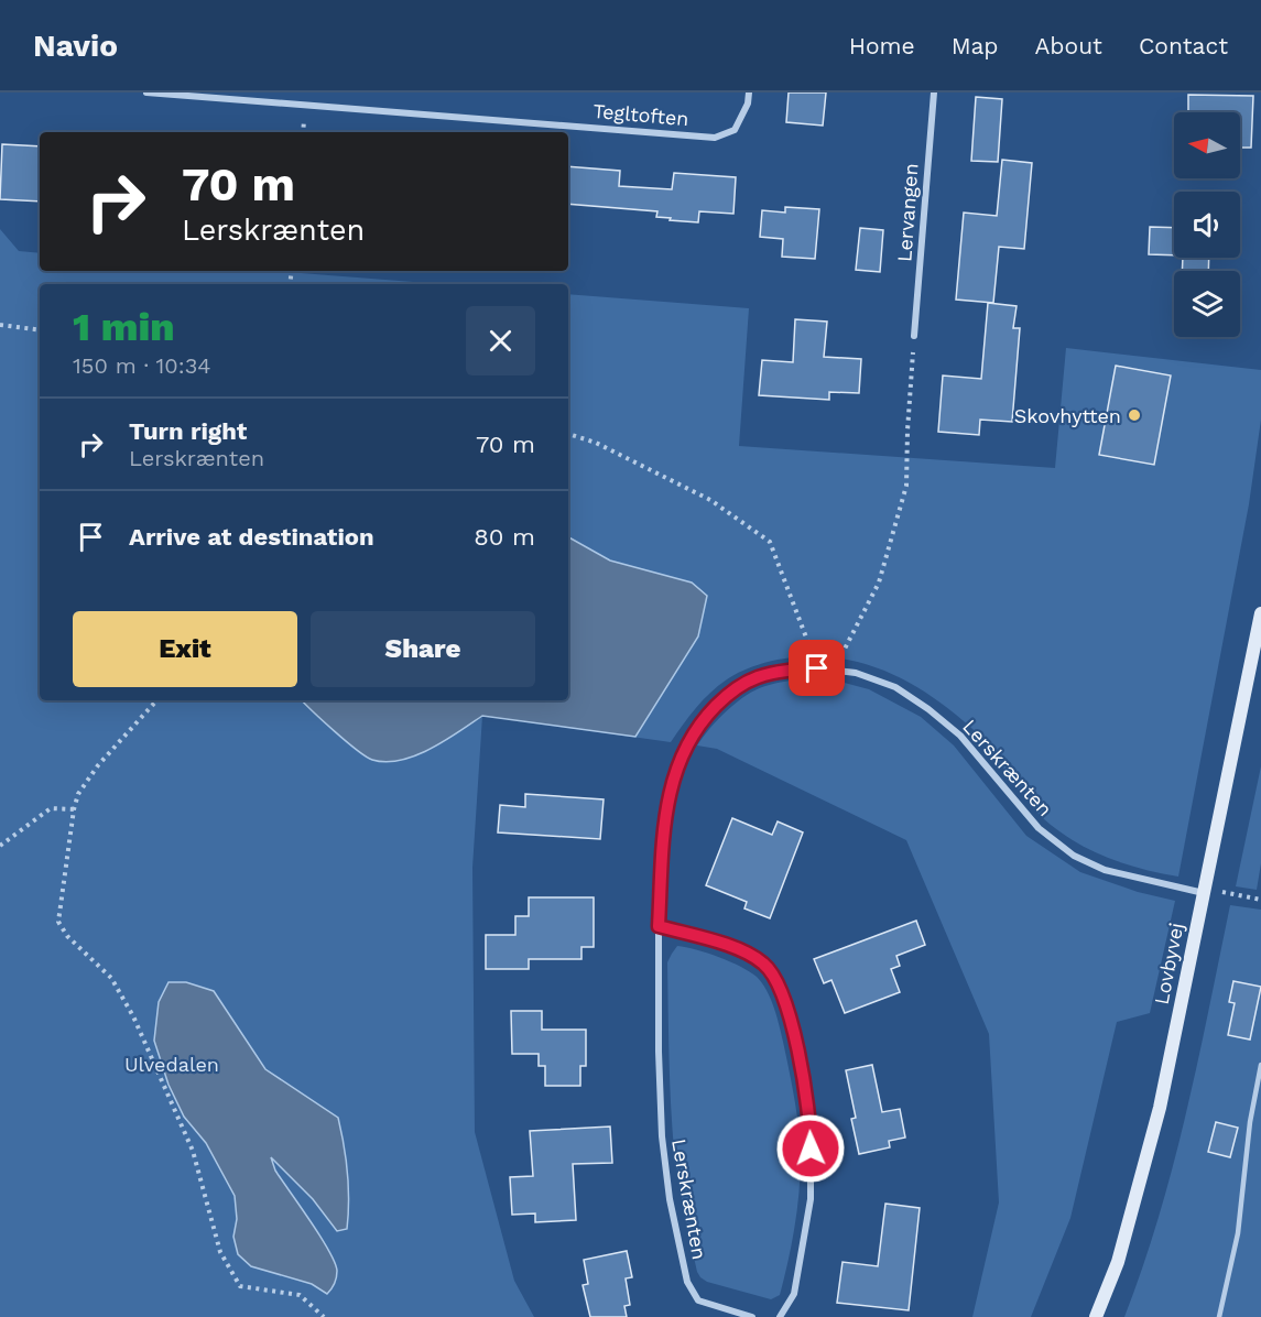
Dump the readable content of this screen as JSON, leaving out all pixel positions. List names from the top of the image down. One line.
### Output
{"streets":{"street":["Tegltoften","Lervangen","Lerskrænten","Lovbyvej"]},"crossings":[["Lerskrænten","Lovbyvej"]],"parks":["Ulvedalen"],"places":["Skovhytten"],"north":"left","page":{"header":"Navio","nav":["Home","Map","About","Contact"],"turn":["70 m","Lerskrænten"],"heading":["1 min","150 m · 10:34"],"list":[{"name":"Turn right","note":"Lerskrænten","value":"70 m"},{"name":"Arrive at destination","value":"80 m"}],"buttons":["Exit","Share"]}}
